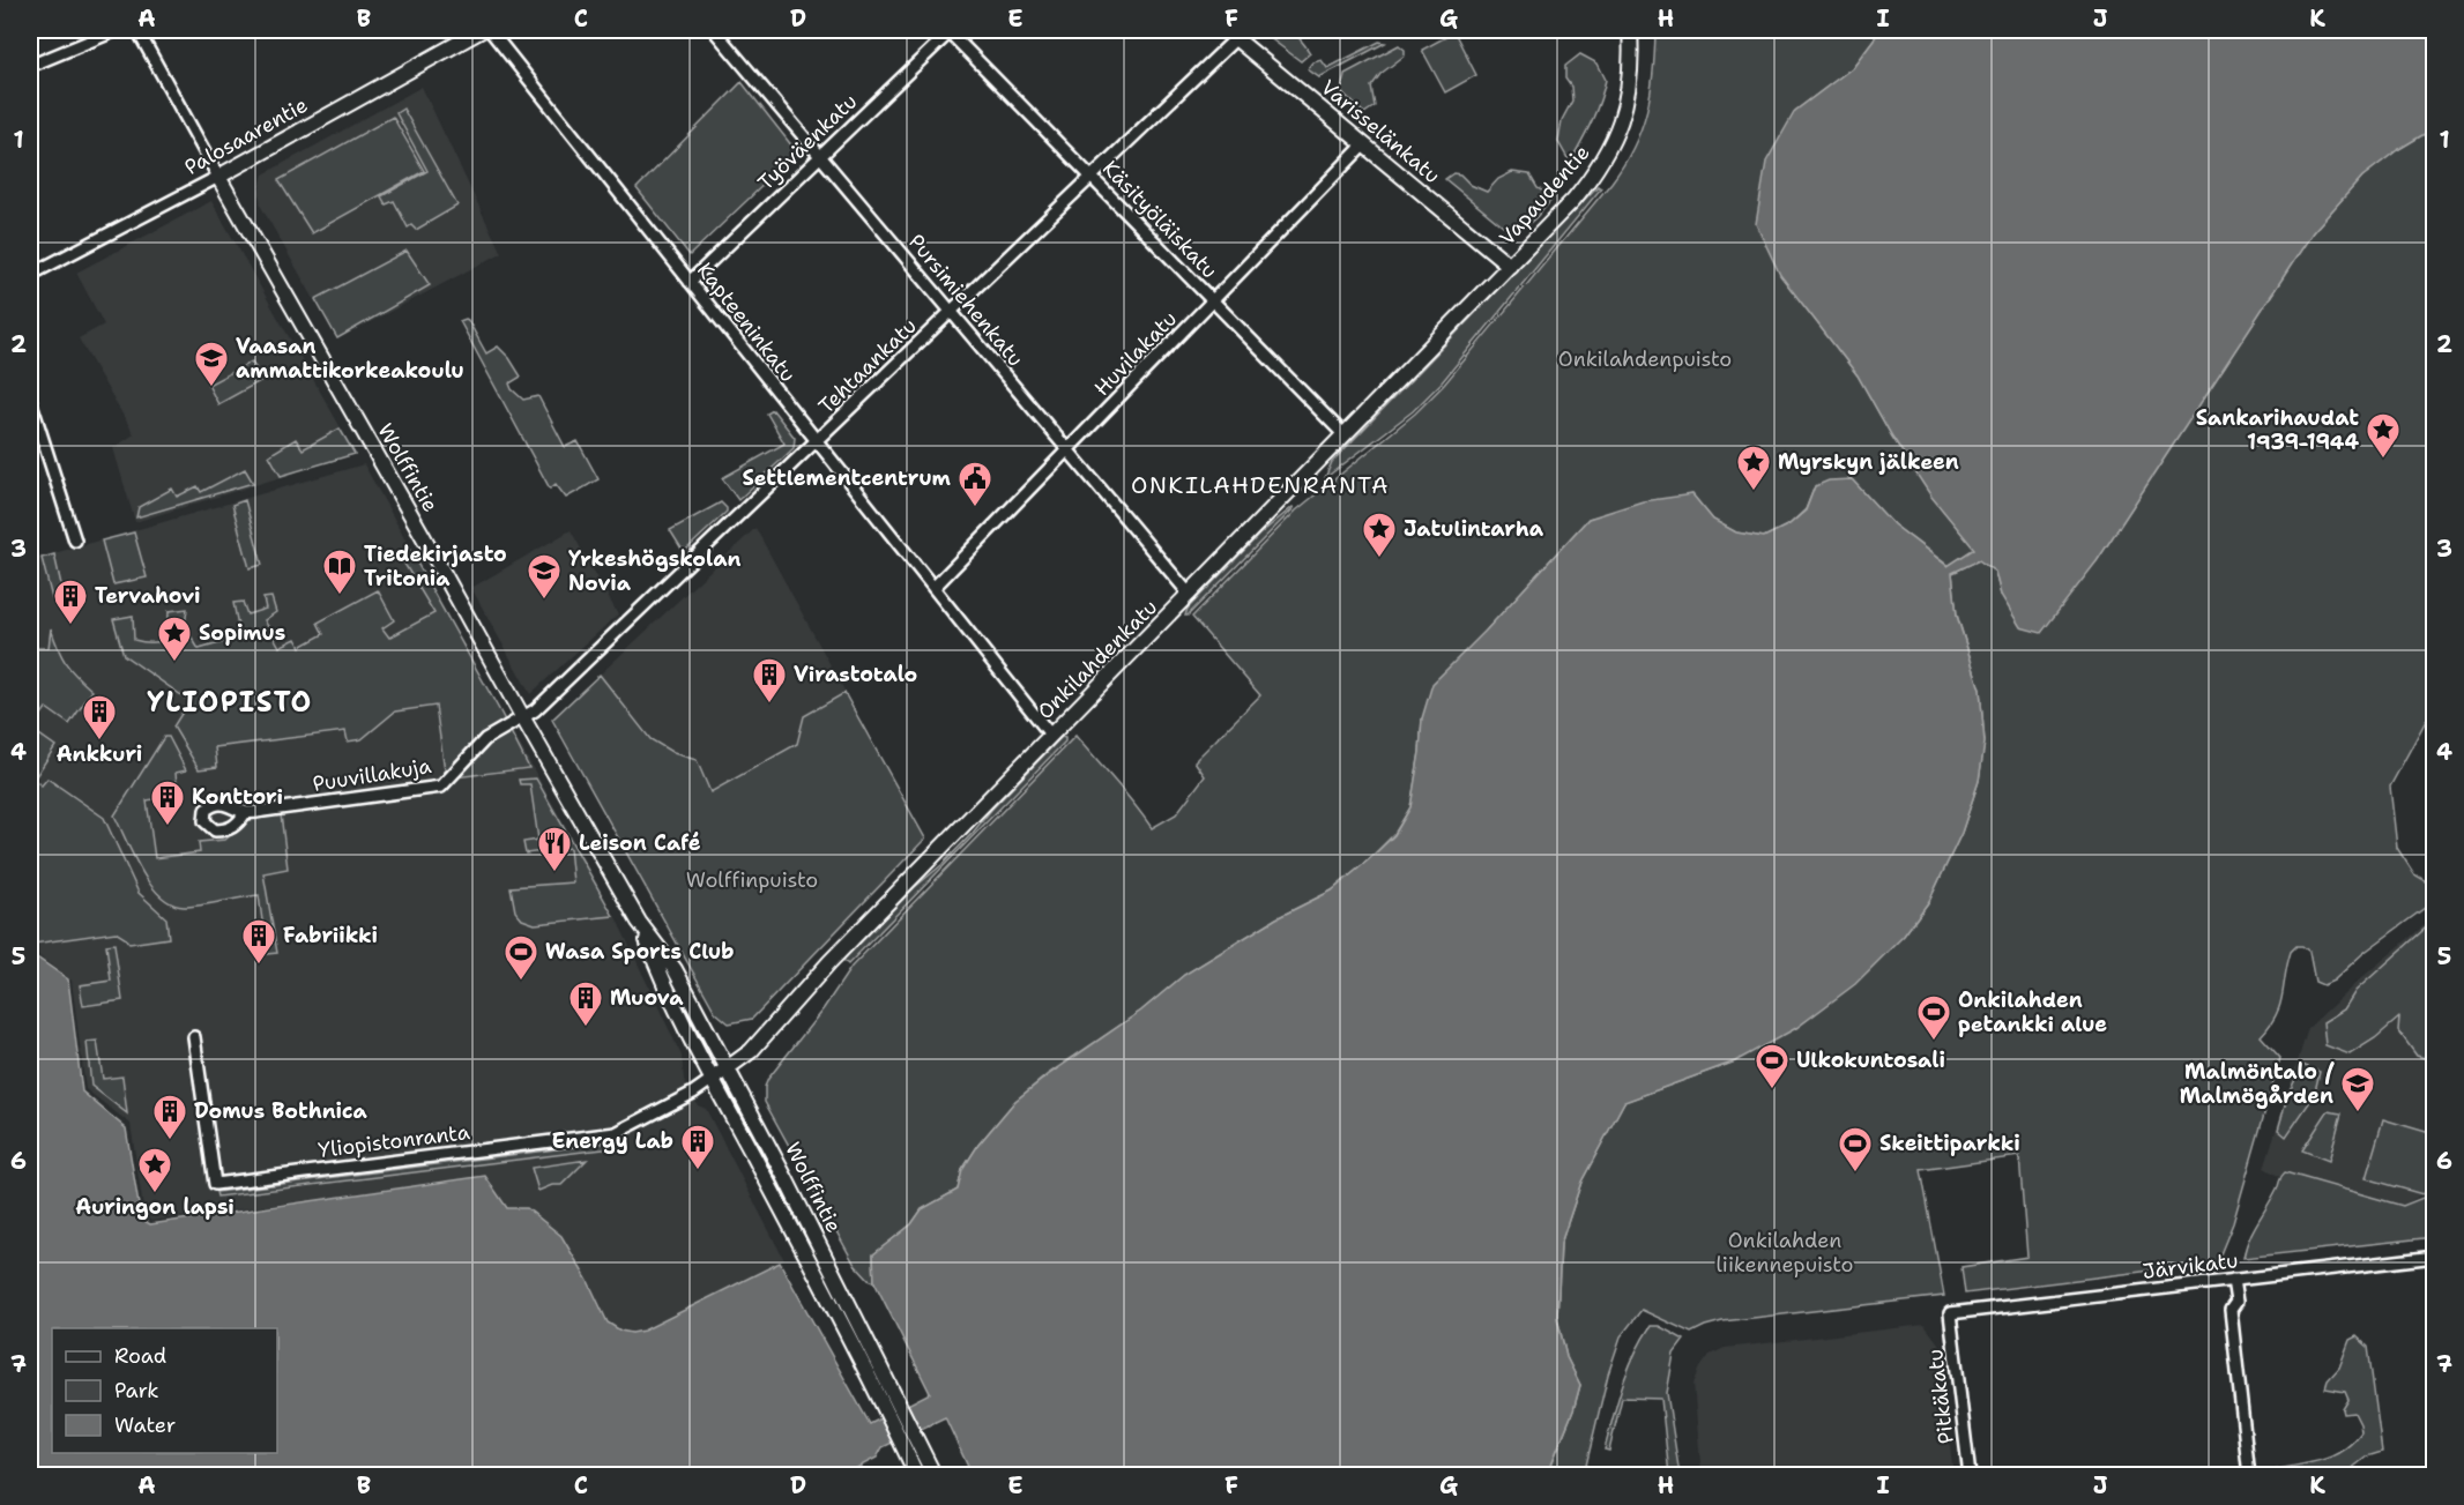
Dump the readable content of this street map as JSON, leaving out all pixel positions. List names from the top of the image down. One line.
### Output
{"streets":{"main road":["Varisselänkatu","Palosaarentie","Vapaudentie","Wolffintie","Onkilahdenkatu"],"street":["Työväenkatu","Käsityöläiskatu","Pursimiehenkatu","Kapteeninkatu","Huvilakatu","Tehtaankatu","Puuvillakuja","Yliopistonranta","Järvikatu","Pitkäkatu"]},"crossings":[["Varisselänkatu","Vapaudentie"],["Varisselänkatu","Huvilakatu"],["Varisselänkatu","Tehtaankatu"],["Varisselänkatu","Onkilahdenkatu"],["Palosaarentie","Wolffintie"],["Työväenkatu","Käsityöläiskatu"],["Työväenkatu","Pursimiehenkatu"],["Työväenkatu","Kapteeninkatu"],["Vapaudentie","Onkilahdenkatu"],["Käsityöläiskatu","Huvilakatu"],["Käsityöläiskatu","Tehtaankatu"],["Käsityöläiskatu","Onkilahdenkatu"],["Pursimiehenkatu","Huvilakatu"],["Pursimiehenkatu","Tehtaankatu"],["Pursimiehenkatu","Onkilahdenkatu"],["Kapteeninkatu","Huvilakatu"],["Kapteeninkatu","Tehtaankatu"],["Kapteeninkatu","Onkilahdenkatu"],["Tehtaankatu","Wolffintie"],["Tehtaankatu","Puuvillakuja"],["Wolffintie","Onkilahdenkatu"],["Wolffintie","Puuvillakuja"],["Wolffintie","Yliopistonranta"],["Onkilahdenkatu","Yliopistonranta"],["Järvikatu","Pitkäkatu"]],"districts":["ONKILAHDENRANTA","YLIOPISTO"],"parks":["Onkilahdenpuisto","Wolffinpuisto","Onkilahden liikennepuisto"],"places":{"school or university":["Vaasan ammattikorkeakoulu","Yrkeshögskolan Novia","Malmöntalo / Malmögården"],"place":["Sankarihaudat 1939-1944","Myrskyn jälkeen","Jatulintarha","Sopimus","Auringon lapsi"],"public building":["Settlementcentrum"],"library":["Tiedekirjasto Tritonia"],"building":["Tervahovi","Virastotalo","Ankkuri","Konttori","Fabriikki","Muova","Domus Bothnica","Energy Lab"],"restaurant":["Leison Café"],"sports":["Wasa Sports Club","Onkilahden petankki alue","Ulkokuntosali","Skeittiparkki"]},"legend":["Road","Park","Water"],"grid":{"columns":["A","B","C","D","E","F","G","H","I","J","K"],"rows":["1","2","3","4","5","6","7"]}}
